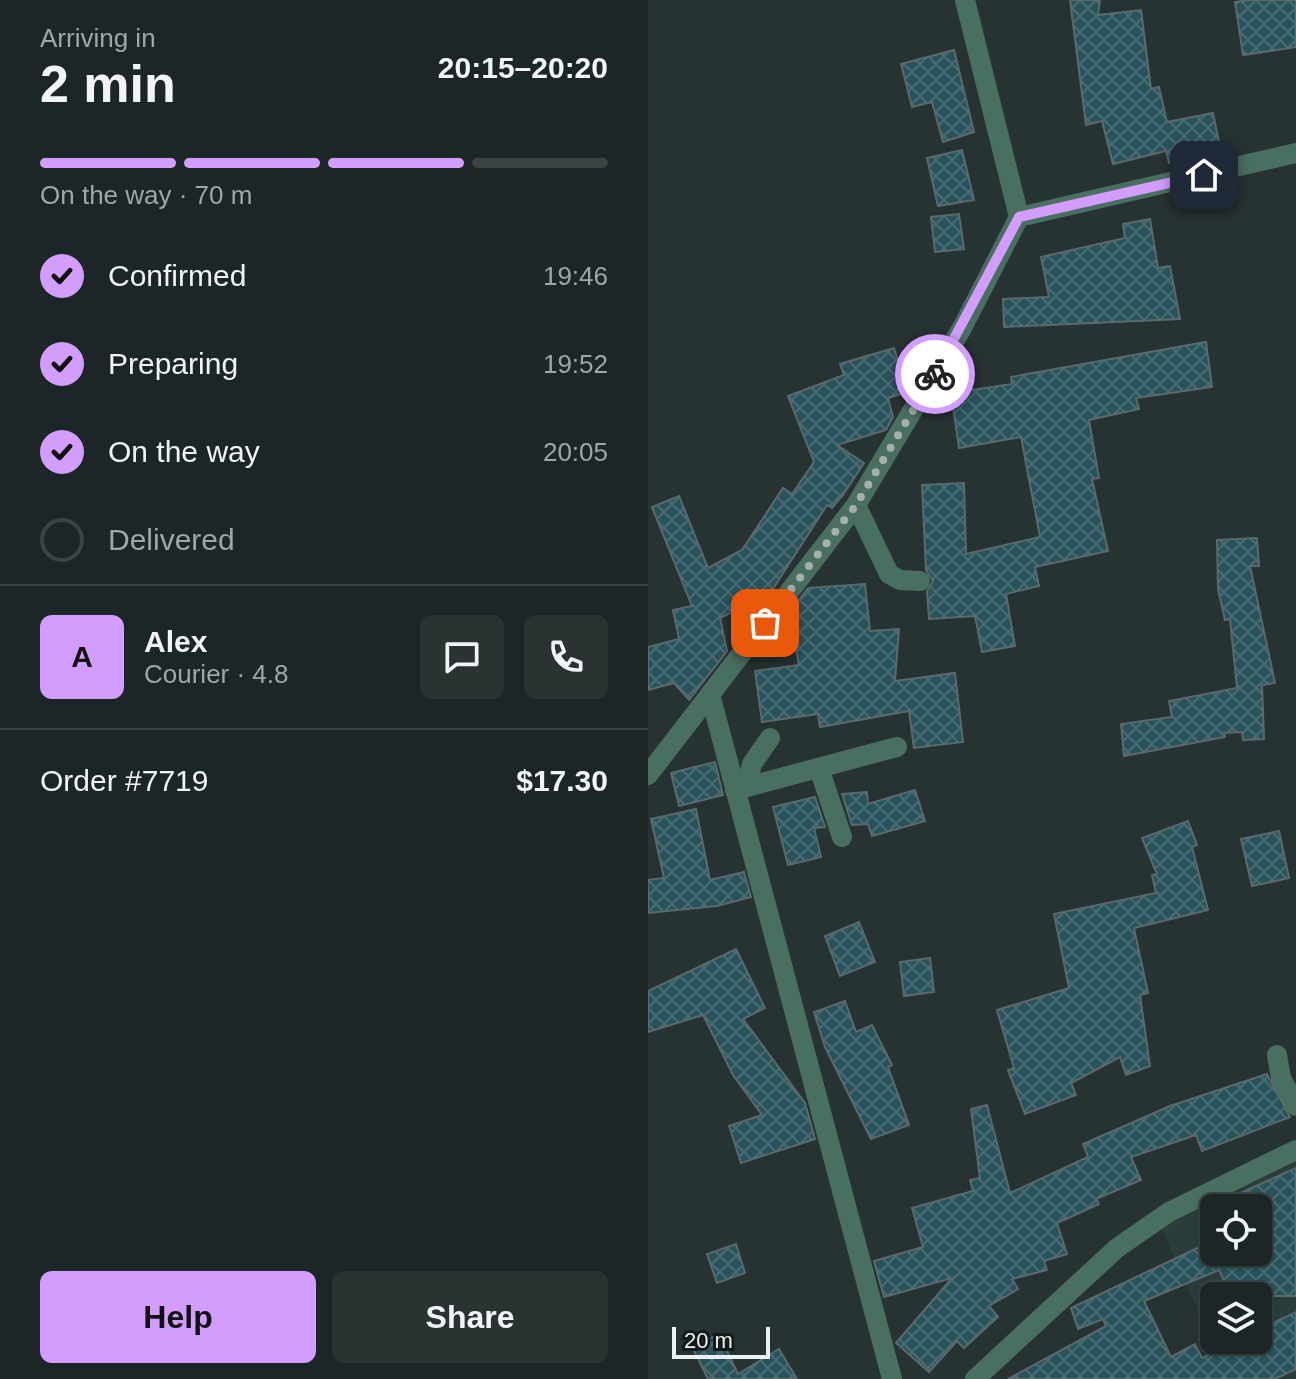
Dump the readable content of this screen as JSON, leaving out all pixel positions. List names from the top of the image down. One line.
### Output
{"scale_bar":"20 m","page":{"heading":["2 min","Arriving in","20:15–20:20"],"panel":["Alex","Courier · 4.8","Order #7719","$17.30"],"bar":"On the way · 70 m","list":[["Confirmed","19:46"],["Preparing","19:52"],["On the way","20:05"],"Delivered"],"round":"A","buttons":["Help","Share"],"scale":"20 m"}}
